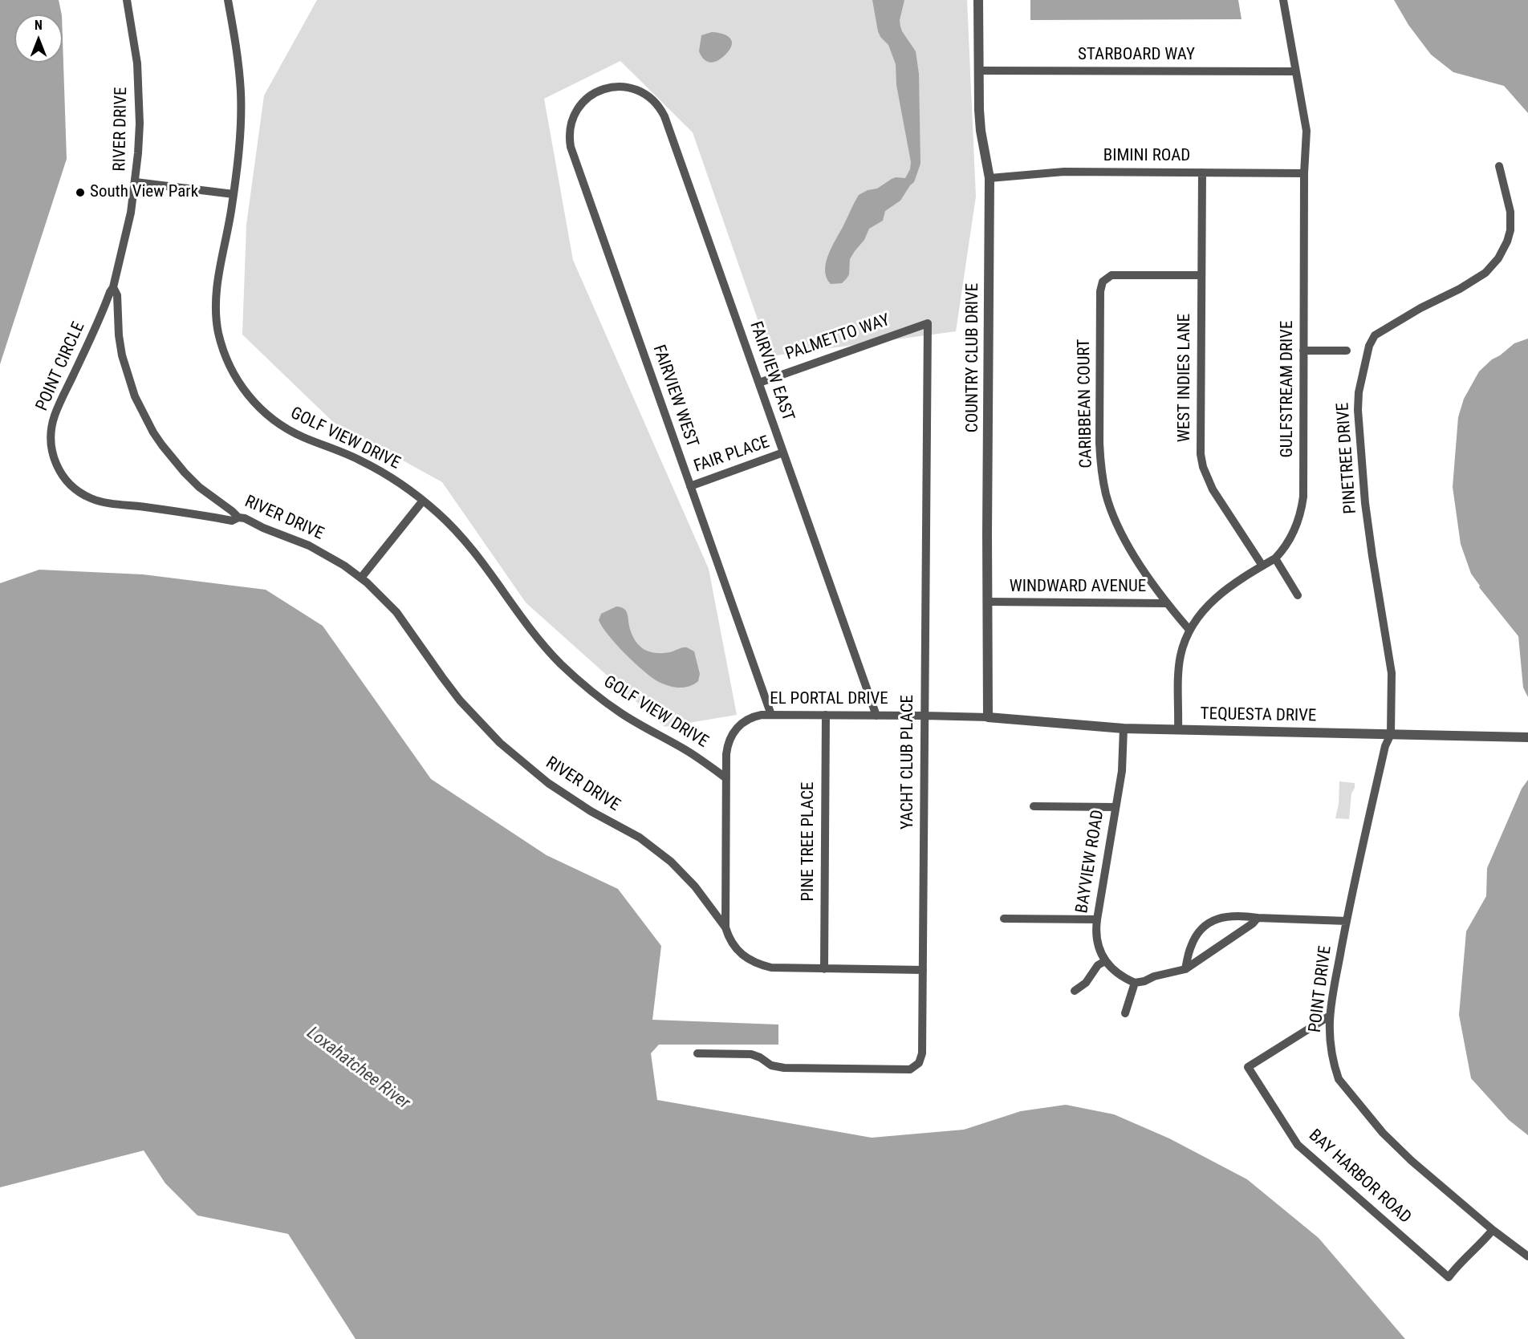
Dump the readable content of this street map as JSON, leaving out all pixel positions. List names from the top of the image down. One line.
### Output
{"streets":{"street":["STARBOARD WAY","RIVER DRIVE","BIMINI ROAD","PALMETTO WAY","COUNTRY CLUB DRIVE","POINT CIRCLE","FAIRVIEW EAST","WEST INDIES LANE","GULFSTREAM DRIVE","FAIRVIEW WEST","CARIBBEAN COURT","GOLF VIEW DRIVE","FAIR PLACE","PINETREE DRIVE","WINDWARD AVENUE","EL PORTAL DRIVE","TEQUESTA DRIVE","YACHT CLUB PLACE","PINE TREE PLACE","BAYVIEW ROAD","POINT DRIVE","BAY HARBOR ROAD"]},"crossings":[["STARBOARD WAY","COUNTRY CLUB DRIVE"],["STARBOARD WAY","GULFSTREAM DRIVE"],["RIVER DRIVE","POINT CIRCLE"],["RIVER DRIVE","EL PORTAL DRIVE"],["BIMINI ROAD","COUNTRY CLUB DRIVE"],["BIMINI ROAD","WEST INDIES LANE"],["BIMINI ROAD","GULFSTREAM DRIVE"],["PALMETTO WAY","FAIRVIEW EAST"],["PALMETTO WAY","YACHT CLUB PLACE"],["COUNTRY CLUB DRIVE","WINDWARD AVENUE"],["COUNTRY CLUB DRIVE","EL PORTAL DRIVE"],["COUNTRY CLUB DRIVE","TEQUESTA DRIVE"],["FAIRVIEW EAST","FAIRVIEW WEST"],["FAIRVIEW EAST","FAIR PLACE"],["FAIRVIEW EAST","EL PORTAL DRIVE"],["WEST INDIES LANE","GULFSTREAM DRIVE"],["WEST INDIES LANE","CARIBBEAN COURT"],["GULFSTREAM DRIVE","CARIBBEAN COURT"],["GULFSTREAM DRIVE","TEQUESTA DRIVE"],["FAIRVIEW WEST","FAIR PLACE"],["FAIRVIEW WEST","EL PORTAL DRIVE"],["CARIBBEAN COURT","WINDWARD AVENUE"],["GOLF VIEW DRIVE","EL PORTAL DRIVE"],["PINETREE DRIVE","TEQUESTA DRIVE"],["PINETREE DRIVE","POINT DRIVE"],["EL PORTAL DRIVE","TEQUESTA DRIVE"],["EL PORTAL DRIVE","YACHT CLUB PLACE"],["EL PORTAL DRIVE","PINE TREE PLACE"],["TEQUESTA DRIVE","BAYVIEW ROAD"],["TEQUESTA DRIVE","POINT DRIVE"],["POINT DRIVE","BAY HARBOR ROAD"]],"water":["Loxahatchee River"],"places":["South View Park"],"north":"top"}
